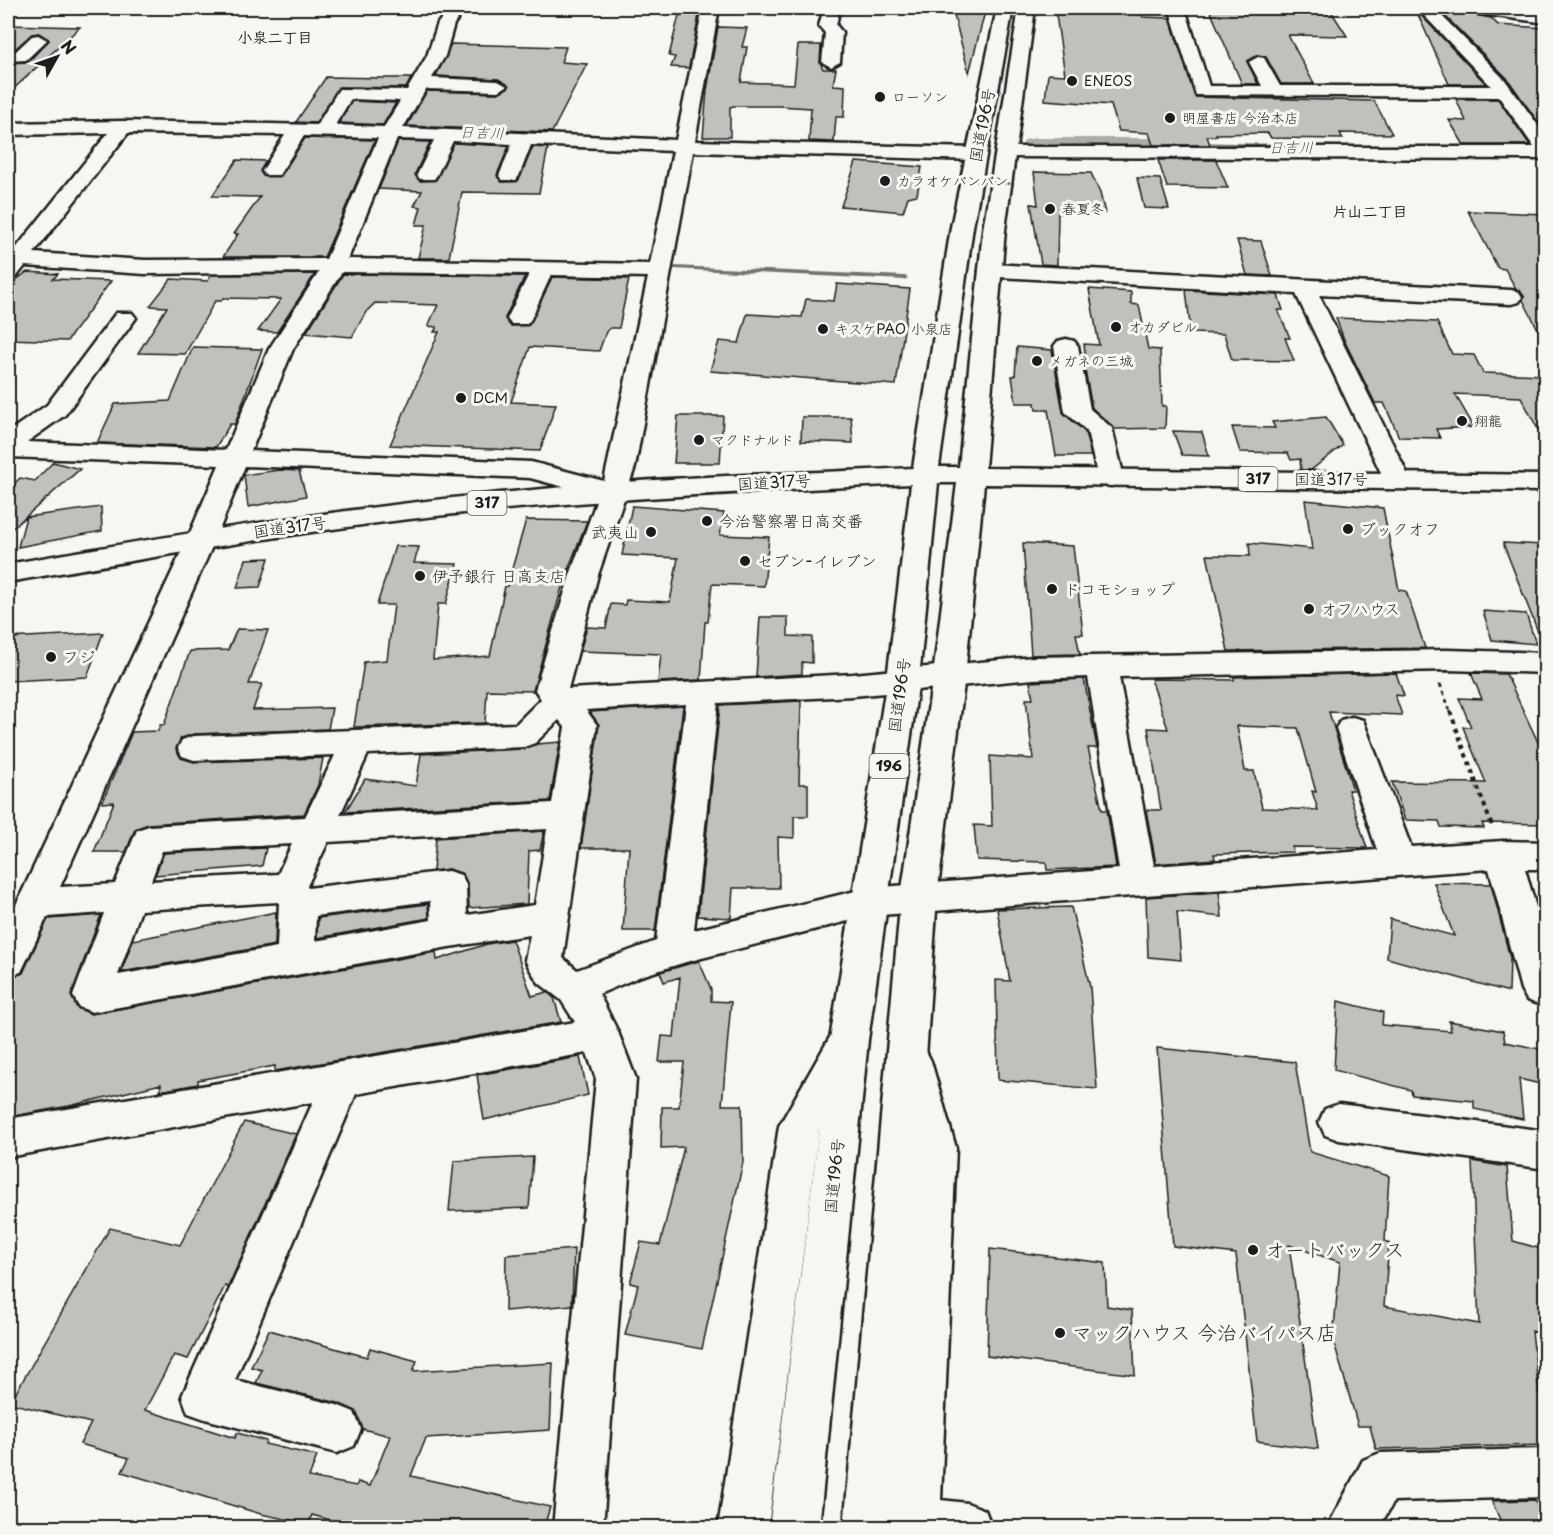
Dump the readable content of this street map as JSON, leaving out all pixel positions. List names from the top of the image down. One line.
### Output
{"streets":{"main road":["国道196号","317","国道317号","196"]},"crossings":[["国道196号","国道317号"]],"districts":["小泉二丁目","片山二丁目"],"water":["日吉川"],"places":["ENEOS","ローソン","明屋書店 今治本店","カラオケバンバン","春夏冬","オカダビル","キスケPAO 小泉店","メガネの三城","DCM","翔龍","マクドナルド","今治警察署日高交番","ブックオフ","武夷山","セブン-イレブン","伊予銀行 日高支店","ドコモショップ","オフハウス","フジ","オートバックス","マックハウス 今治バイパス店"],"north":"top right"}
